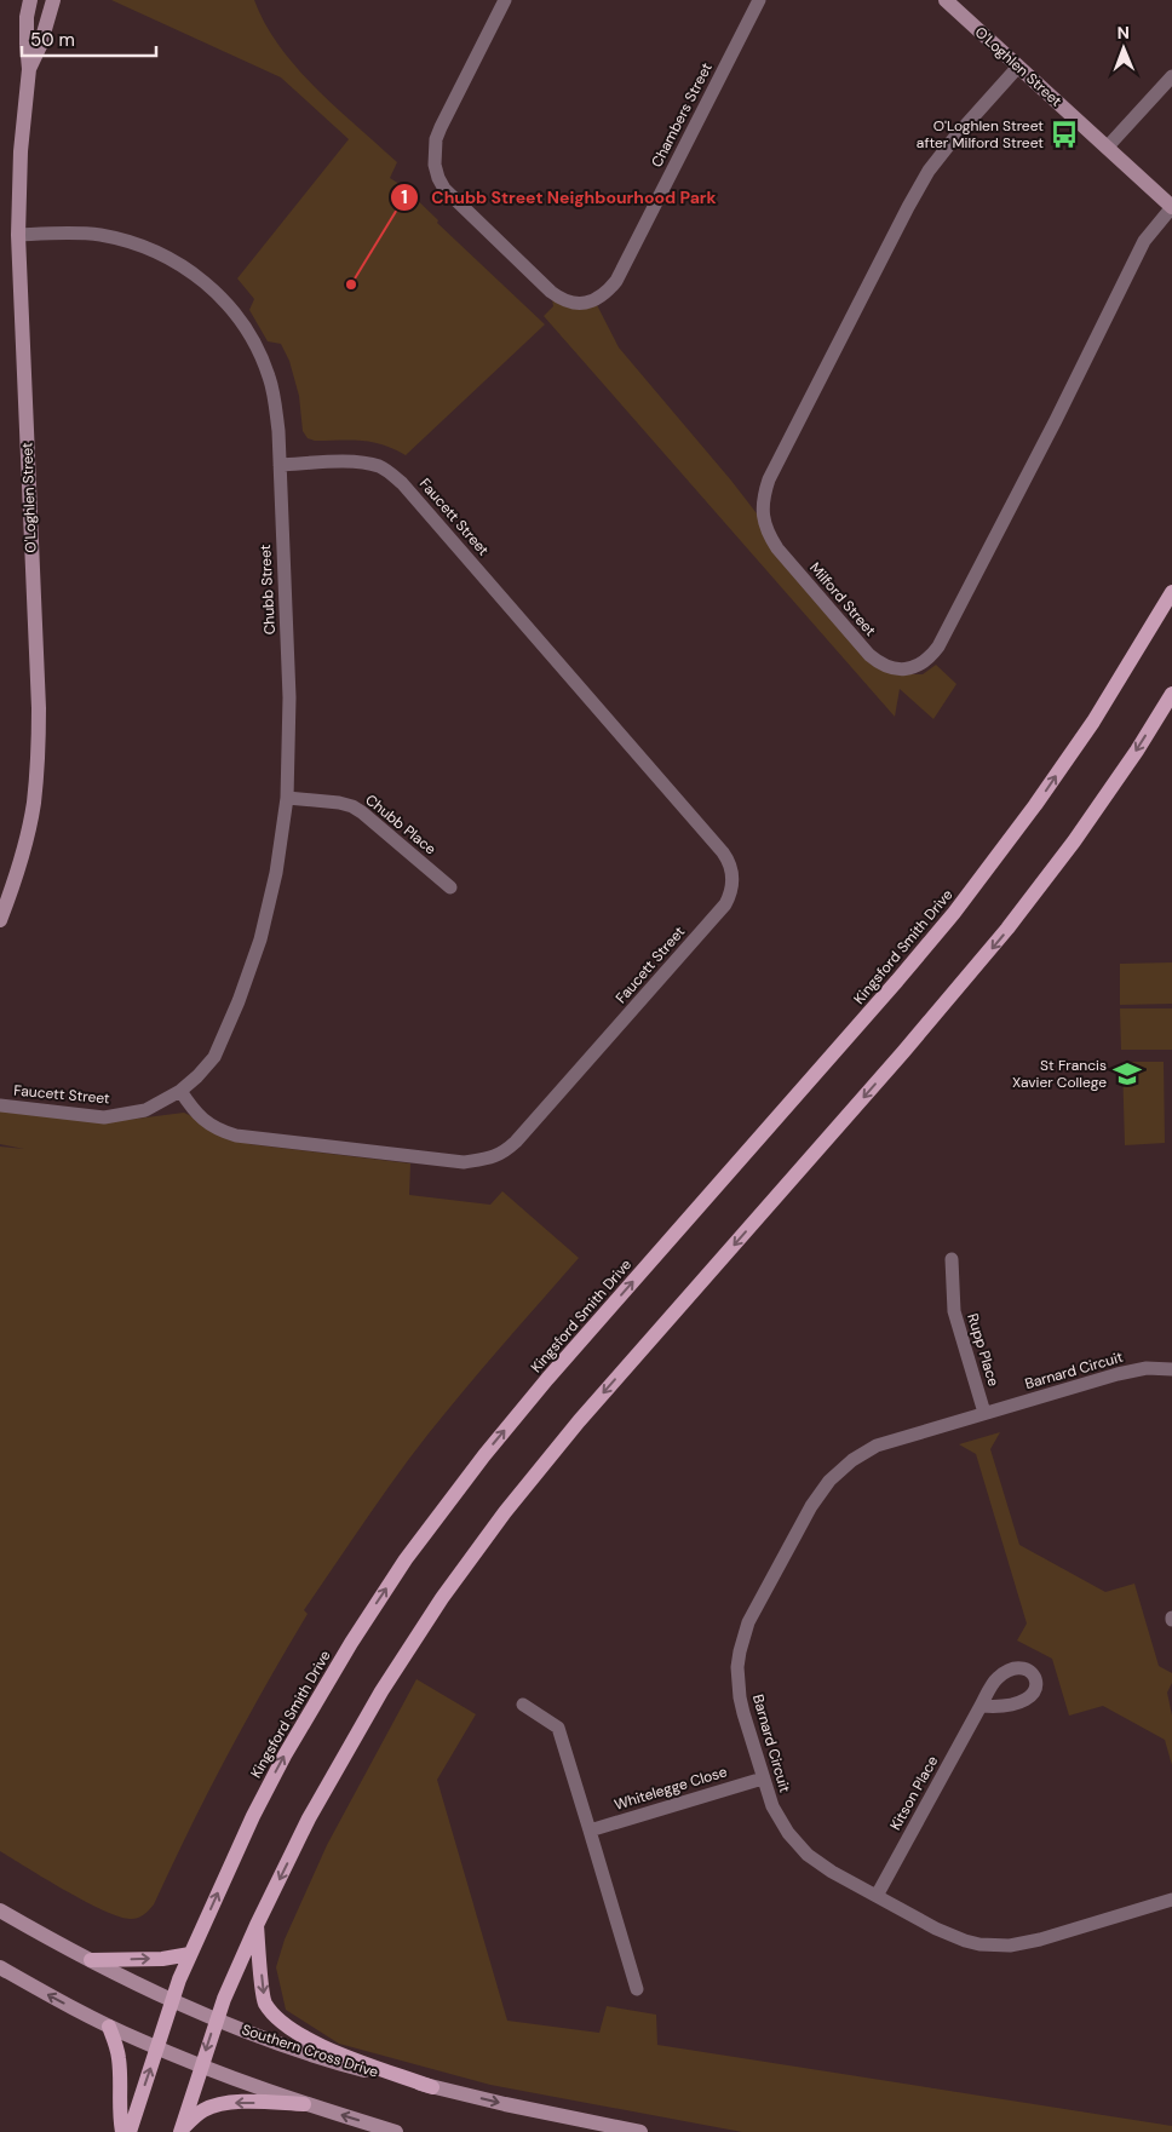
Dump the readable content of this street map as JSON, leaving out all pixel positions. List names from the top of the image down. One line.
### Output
{"streets":{"main road":["Kingsford Smith Drive"],"street":["O'Loghlen Street","Chambers Street","Faucett Street","Chubb Street","Milford Street","Chubb Place","Rupp Place","Barnard Circuit","Whitelegge Close","Kitson Place","Southern Cross Drive"]},"crossings":[["O'Loghlen Street","Chubb Street"],["O'Loghlen Street","Milford Street"],["Faucett Street","Chubb Street"],["Chubb Street","Chubb Place"],["Kingsford Smith Drive","Southern Cross Drive"],["Rupp Place","Barnard Circuit"],["Barnard Circuit","Whitelegge Close"],["Barnard Circuit","Kitson Place"]],"places":{"bus stop":["O'Loghlen Street after Milford Street"],"other":["Chubb Street Neighbourhood Park"],"school or university":["St Francis Xavier College"]},"scale_bar":"50 m","north":"top"}
